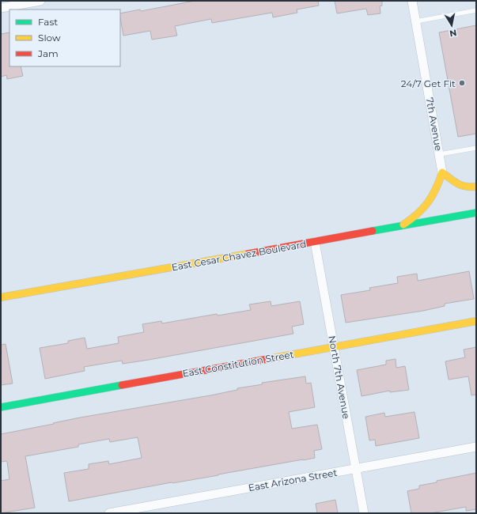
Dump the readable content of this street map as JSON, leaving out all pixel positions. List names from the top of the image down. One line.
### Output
{"streets":{"main road":["East Cesar Chavez Boulevard","East Constitution Street"],"street":["7th Avenue","North 7th Avenue","East Arizona Street"]},"crossings":[["East Cesar Chavez Boulevard","North 7th Avenue"],["East Constitution Street","North 7th Avenue"],["North 7th Avenue","East Arizona Street"]],"places":["24/7 Get Fit"],"legend":["Fast","Slow","Jam"],"north":"bottom"}
